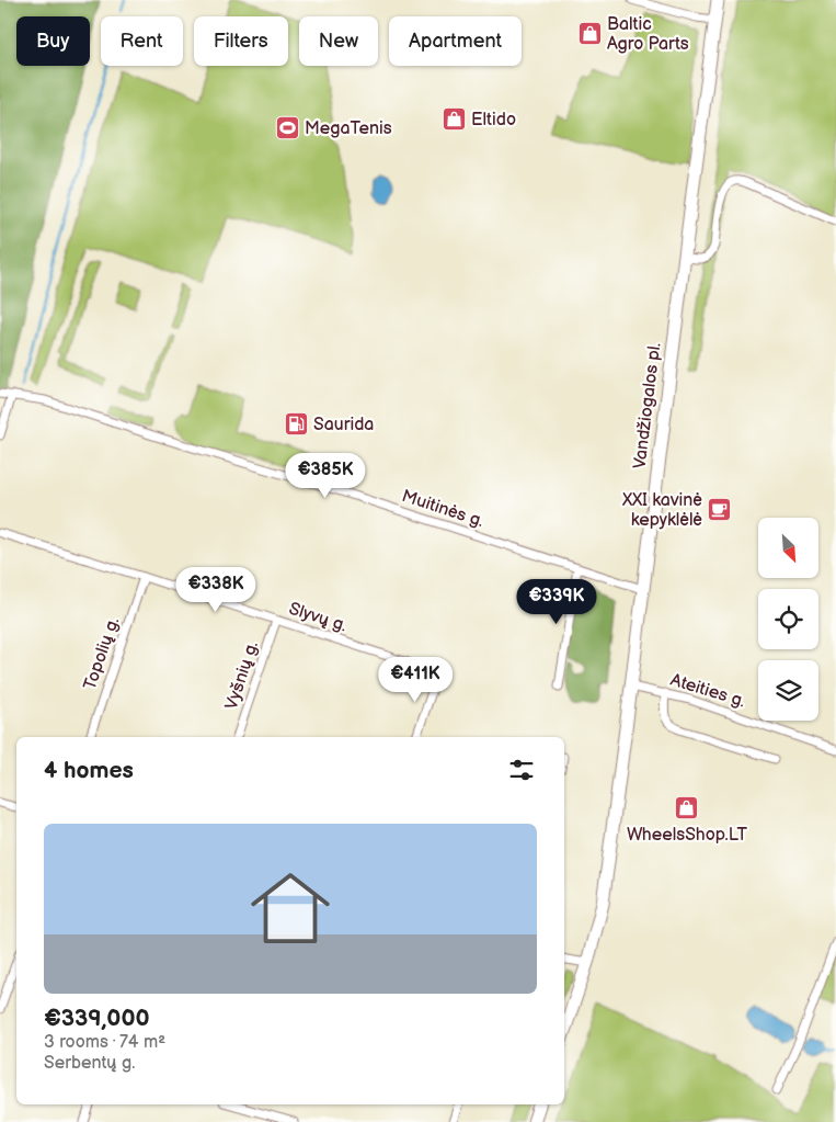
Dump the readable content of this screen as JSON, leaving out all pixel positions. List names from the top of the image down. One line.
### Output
{"streets":{"main road":["Vandžiogalos pl."],"street":["Muitinės g.","Slyvų g.","Topolių g.","Vyšnių g.","Ateities g."]},"crossings":[["Vandžiogalos pl.","Muitinės g."],["Vandžiogalos pl.","Ateities g."],["Slyvų g.","Topolių g."],["Slyvų g.","Vyšnių g."]],"places":{"shop":["Baltic Agro Parts","Eltido","WheelsShop.LT"],"sports":["MegaTenis"],"fuel station":["Saurida"],"cafe":["XXI kavinė kepyklėlė"]},"north":"bottom right","page":{"chip":["Buy","Rent","Filters","New","Apartment"],"price":["€385K","€338K","€339K","€411K"],"heading":"4 homes","list":[{"name":"€339,000","note":"3 rooms · 74 m² · Serbentų g."}]}}
